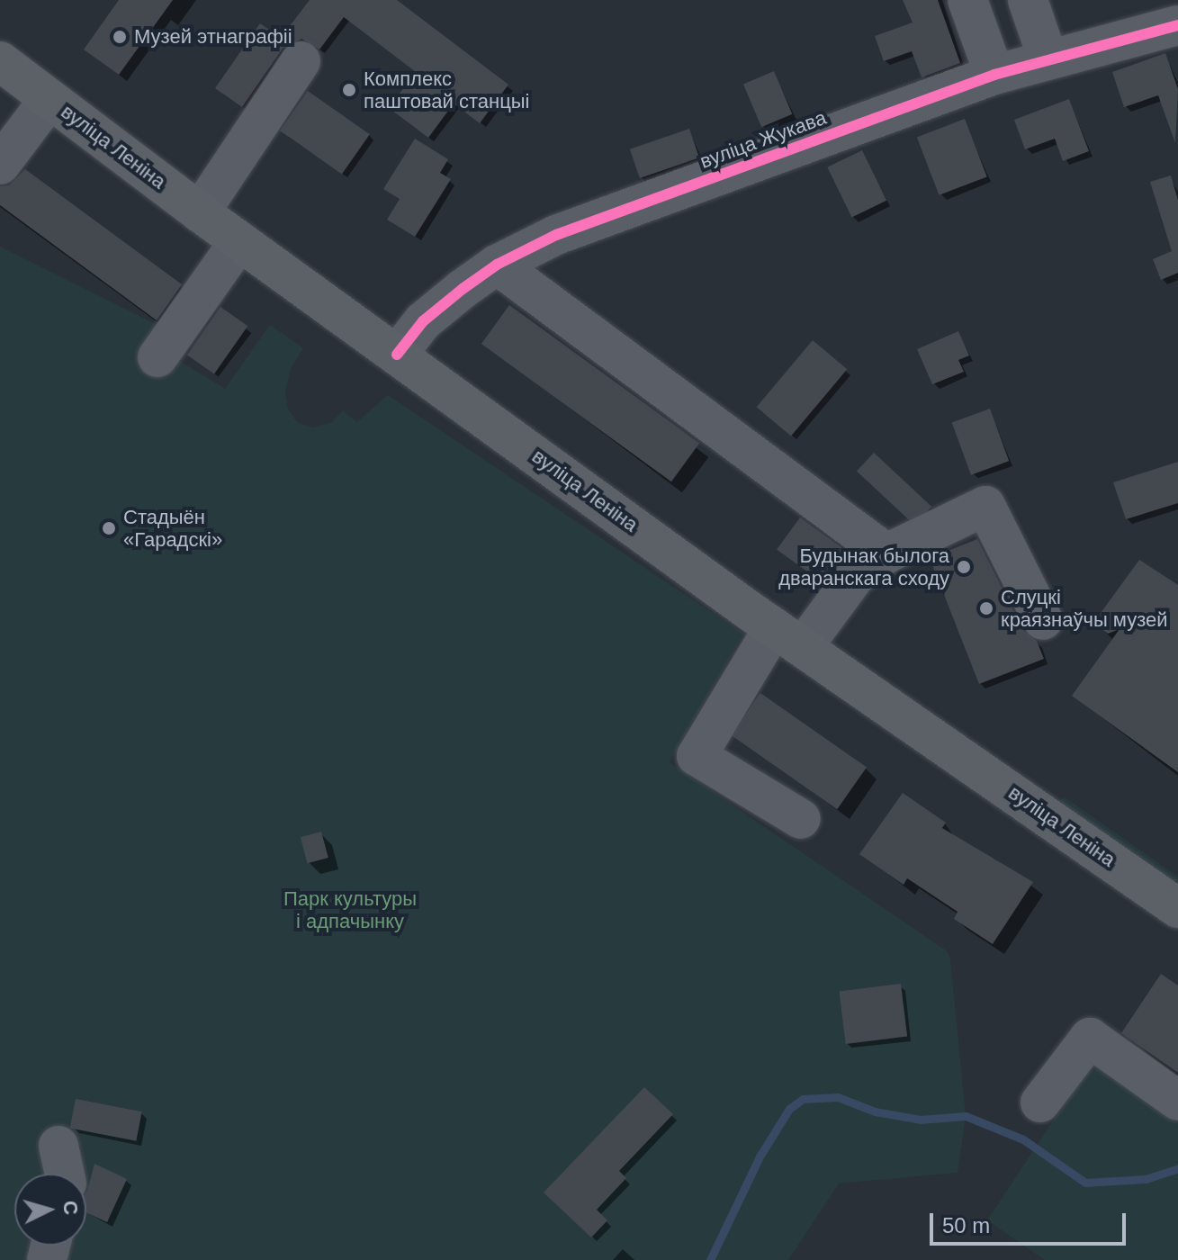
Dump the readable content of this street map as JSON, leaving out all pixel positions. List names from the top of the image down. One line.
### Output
{"streets":{"main road":["вуліца Леніна"],"street":["вуліца Жукава"]},"crossings":[["вуліца Жукава","вуліца Леніна"]],"parks":["Парк культуры і адпачынку"],"places":["Музей этнаграфіі","Комплекс паштовай станцыі","Стадыён «Гарадскі»","Будынак былога дваранскага сходу","Слуцкі краязнаўчы музей"],"scale_bar":"50 m","north":"right"}
